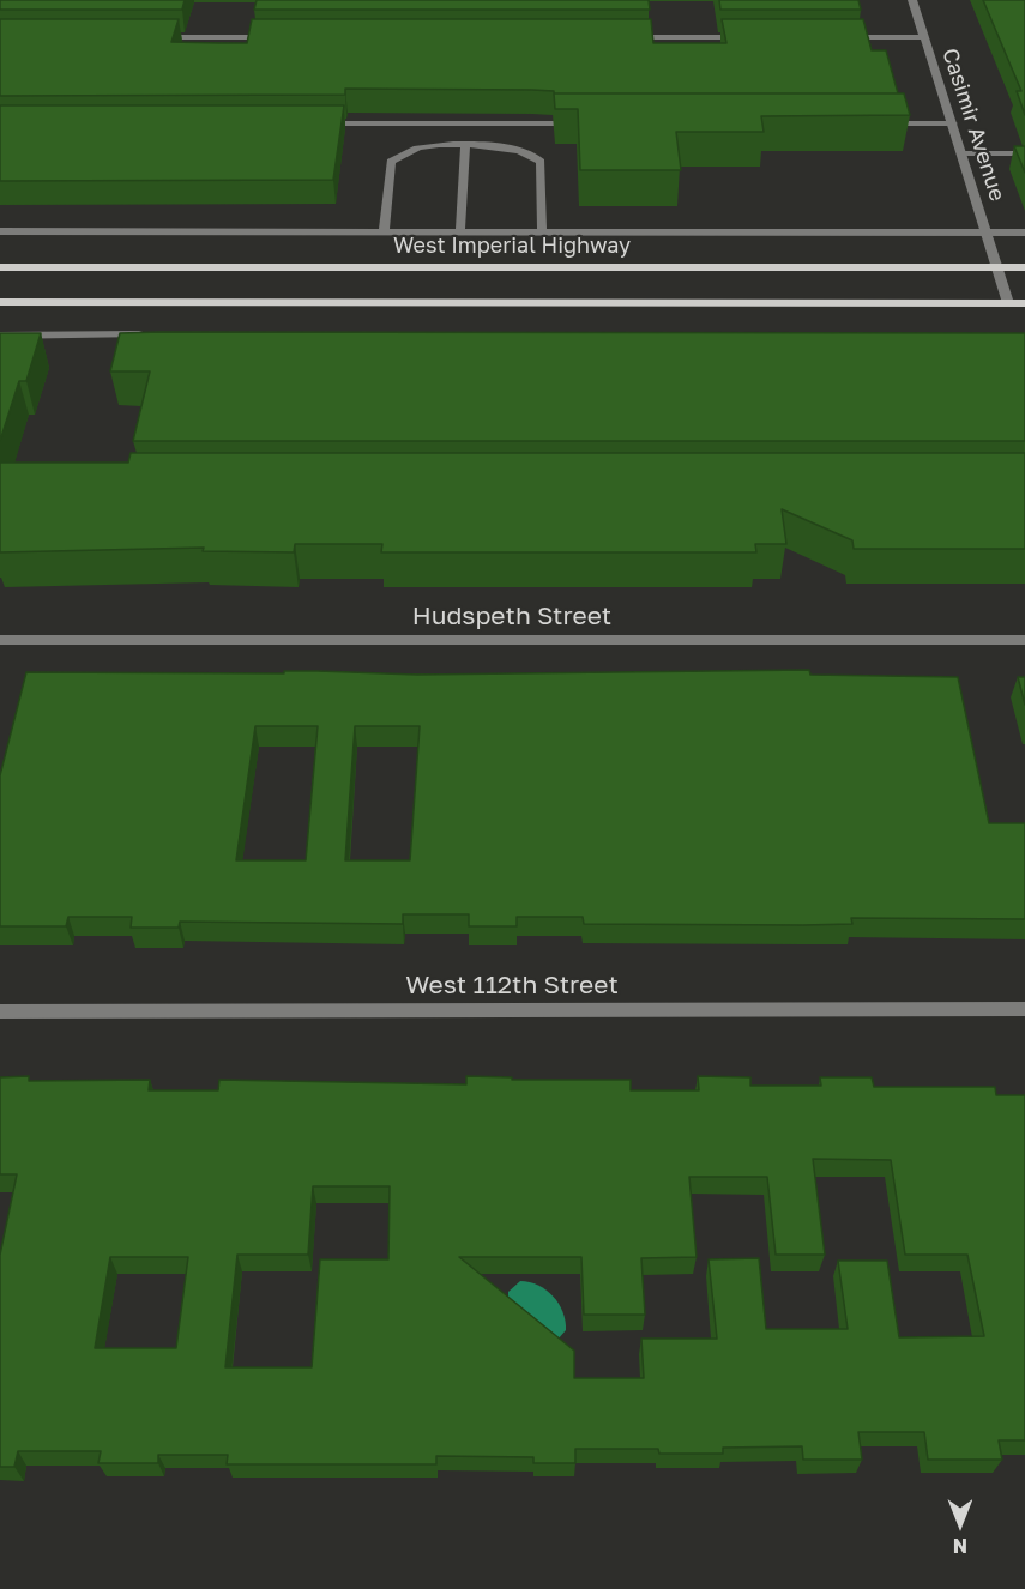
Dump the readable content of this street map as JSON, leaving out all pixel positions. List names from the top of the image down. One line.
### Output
{"streets":{"main road":["West Imperial Highway"],"street":["Casimir Avenue","Hudspeth Street","West 112th Street"]},"crossings":[["Casimir Avenue","West Imperial Highway"]],"north":"bottom"}
